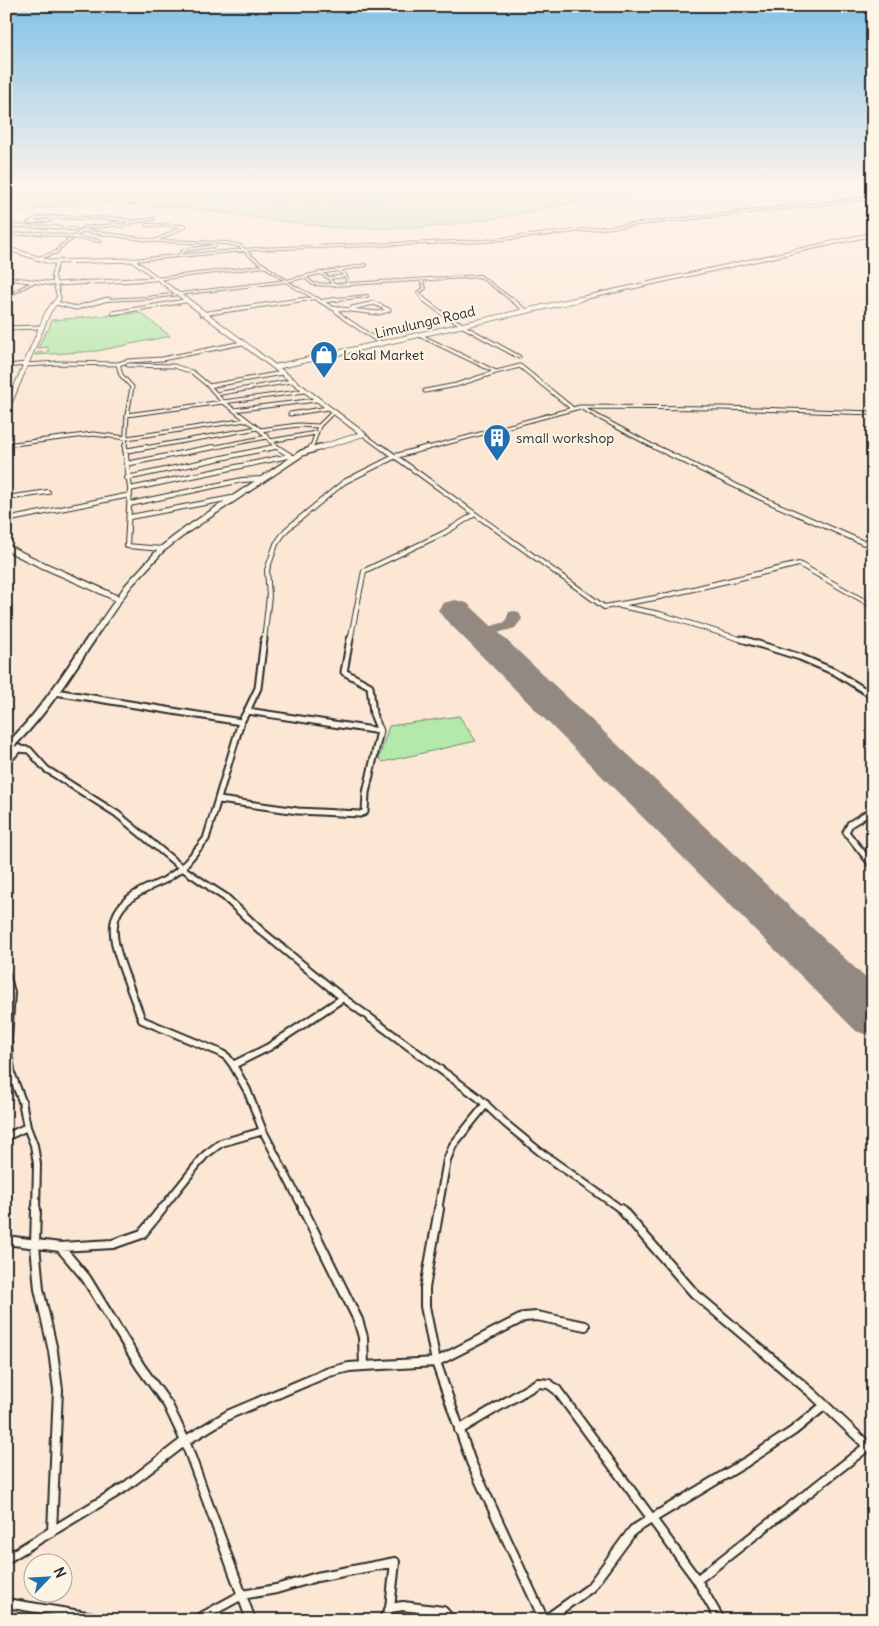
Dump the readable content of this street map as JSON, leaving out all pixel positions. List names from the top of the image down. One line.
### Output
{"streets":{"main road":["Limulunga Road"]},"places":{"shop":["Lokal Market"],"building":["small workshop"]},"north":"top right"}
